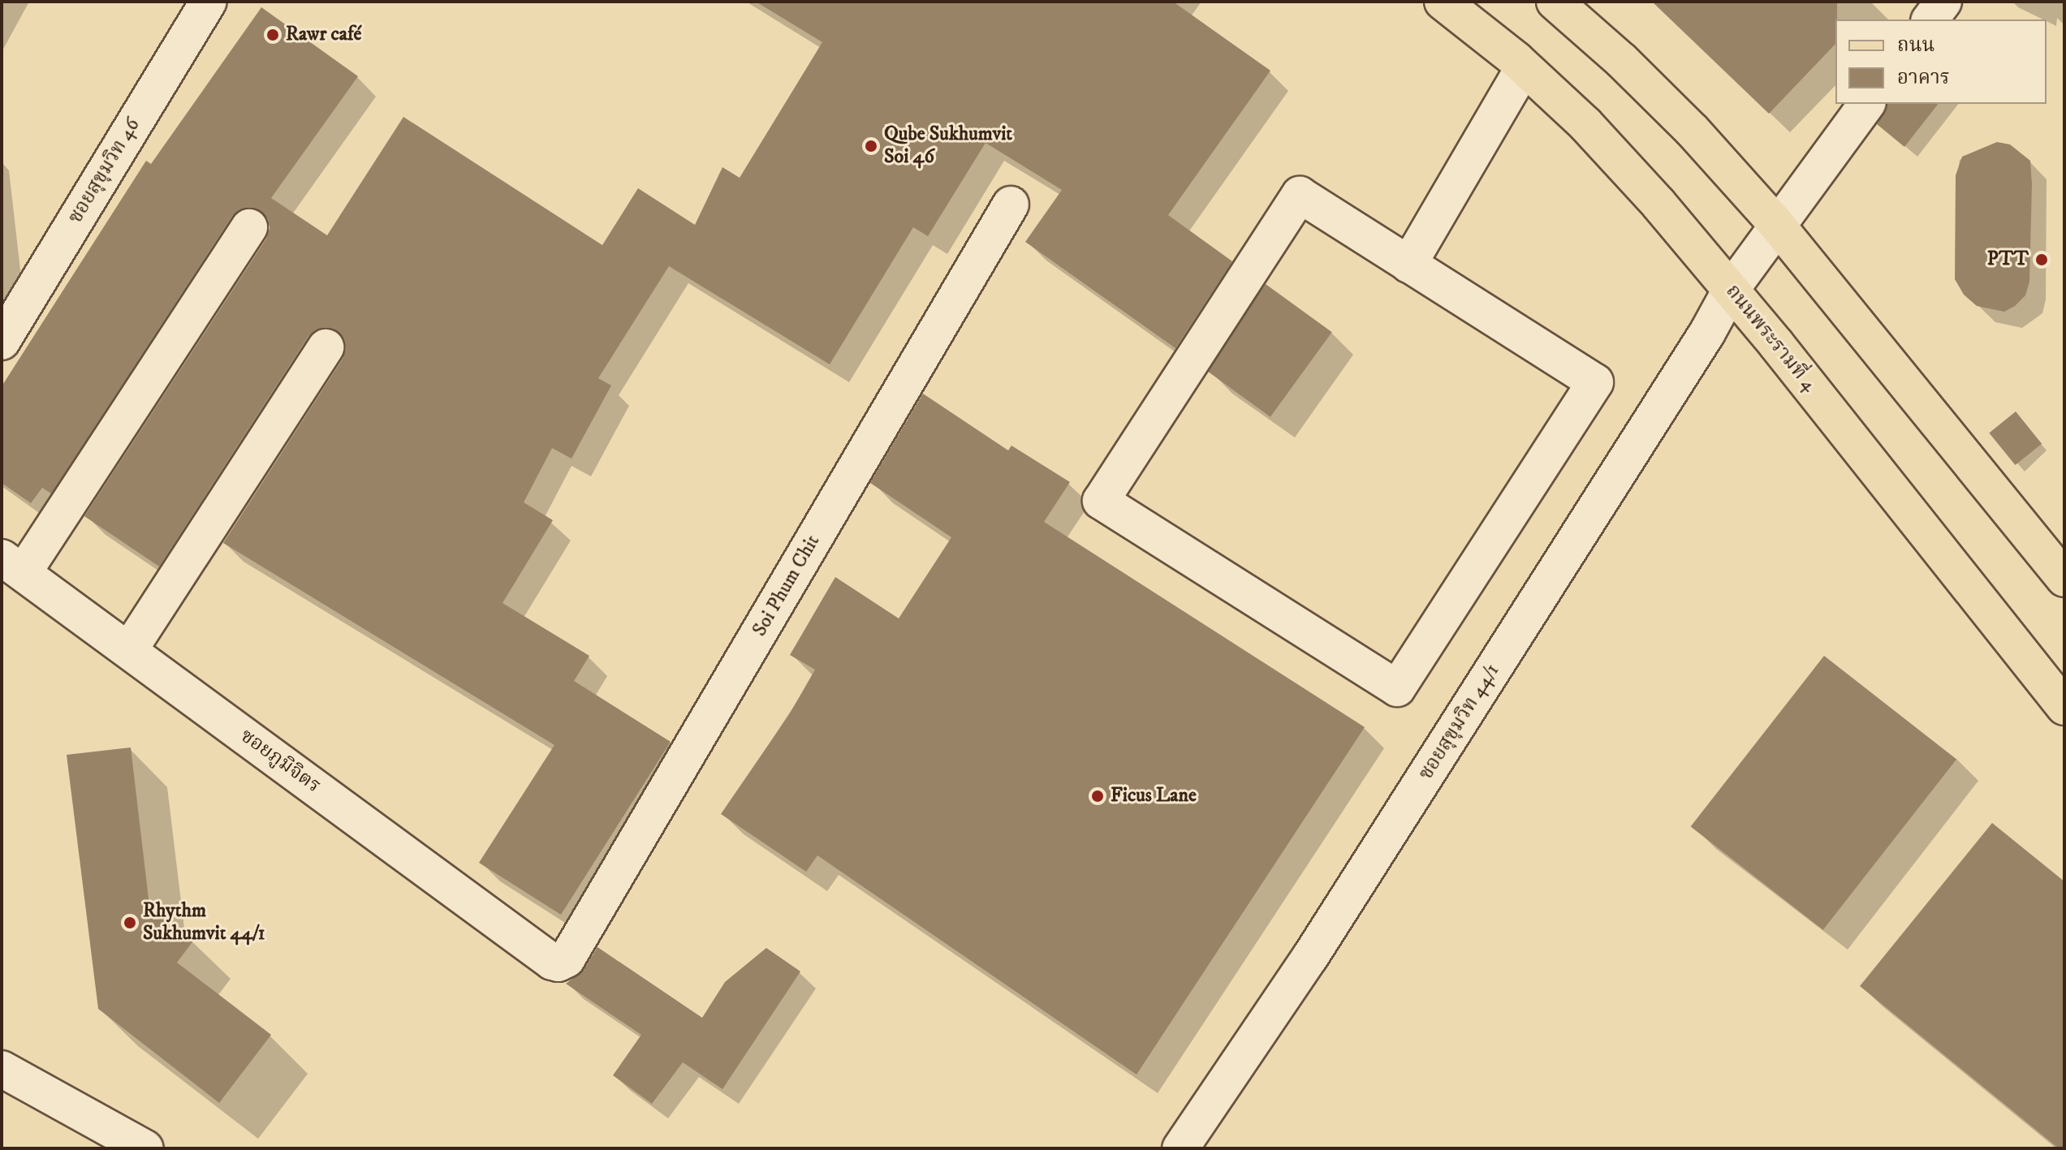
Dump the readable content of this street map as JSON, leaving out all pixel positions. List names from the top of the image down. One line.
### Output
{"streets":{"main road":["ถนนพระรามที่ 4"],"street":["ซอยสุขุมวิท 46","Soi Phum Chit","ซอยสุขุมวิท 44/1","ซอยภูมิจิตร"]},"crossings":[["ถนนพระรามที่ 4","ซอยสุขุมวิท 44/1"],["Soi Phum Chit","ซอยภูมิจิตร"]],"places":["Rawr café","Qube Sukhumvit Soi 46","PTT","Ficus Lane","Rhythm Sukhumvit 44/1"],"legend":["ถนน","อาคาร"]}
